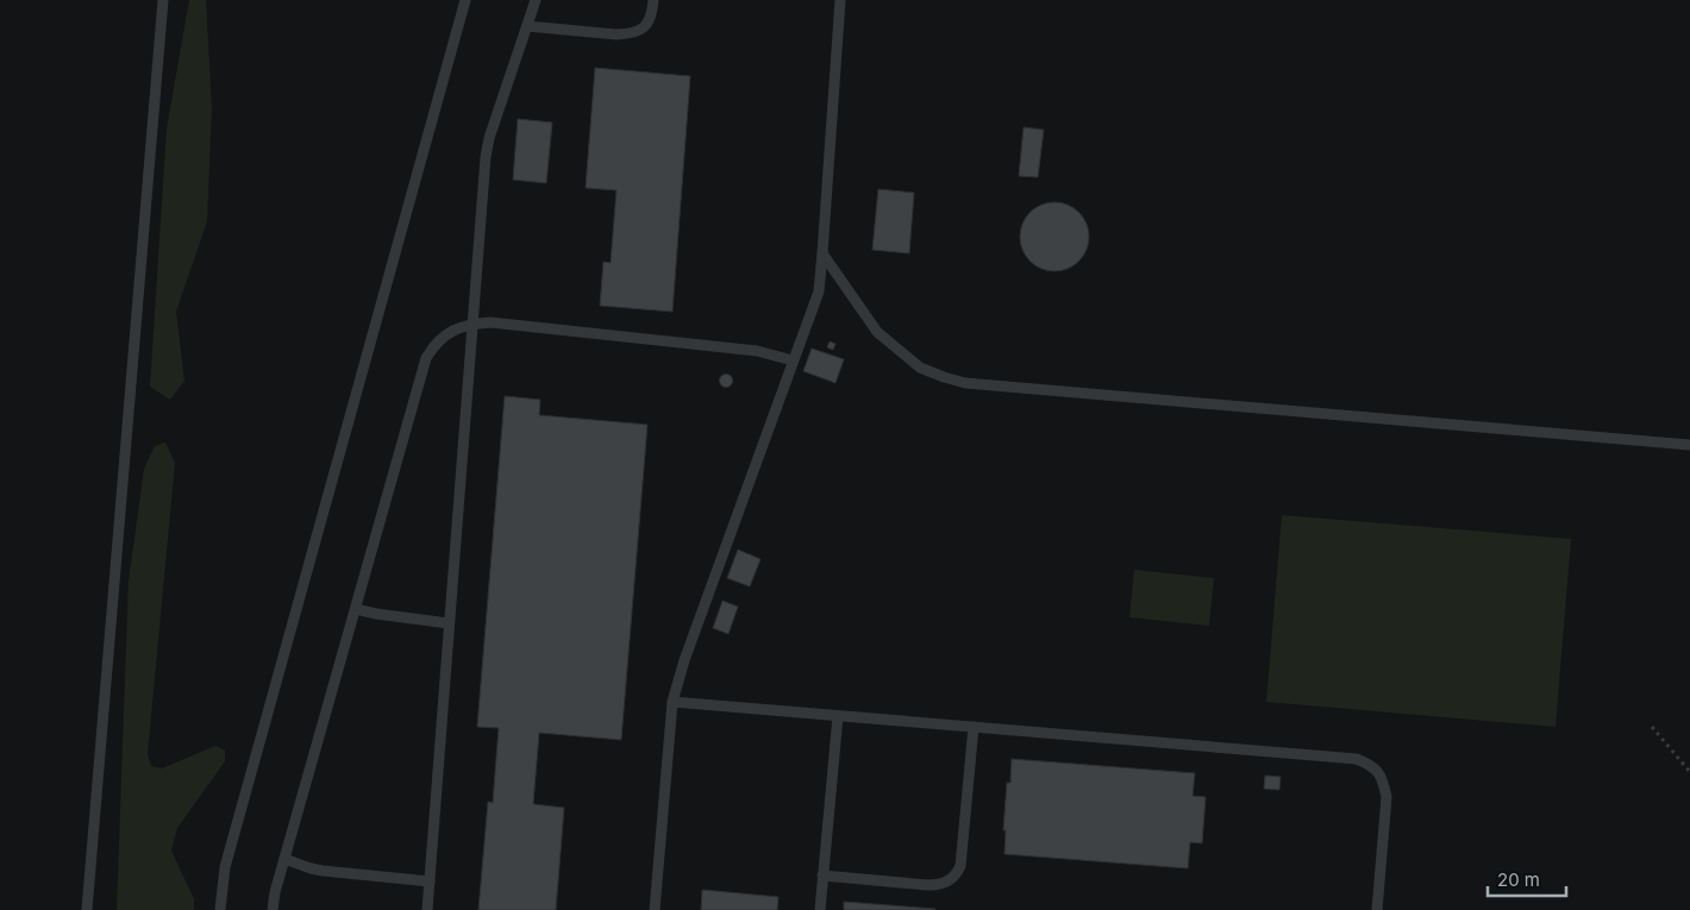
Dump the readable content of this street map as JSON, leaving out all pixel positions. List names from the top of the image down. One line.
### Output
{"scale_bar":"20 m"}
